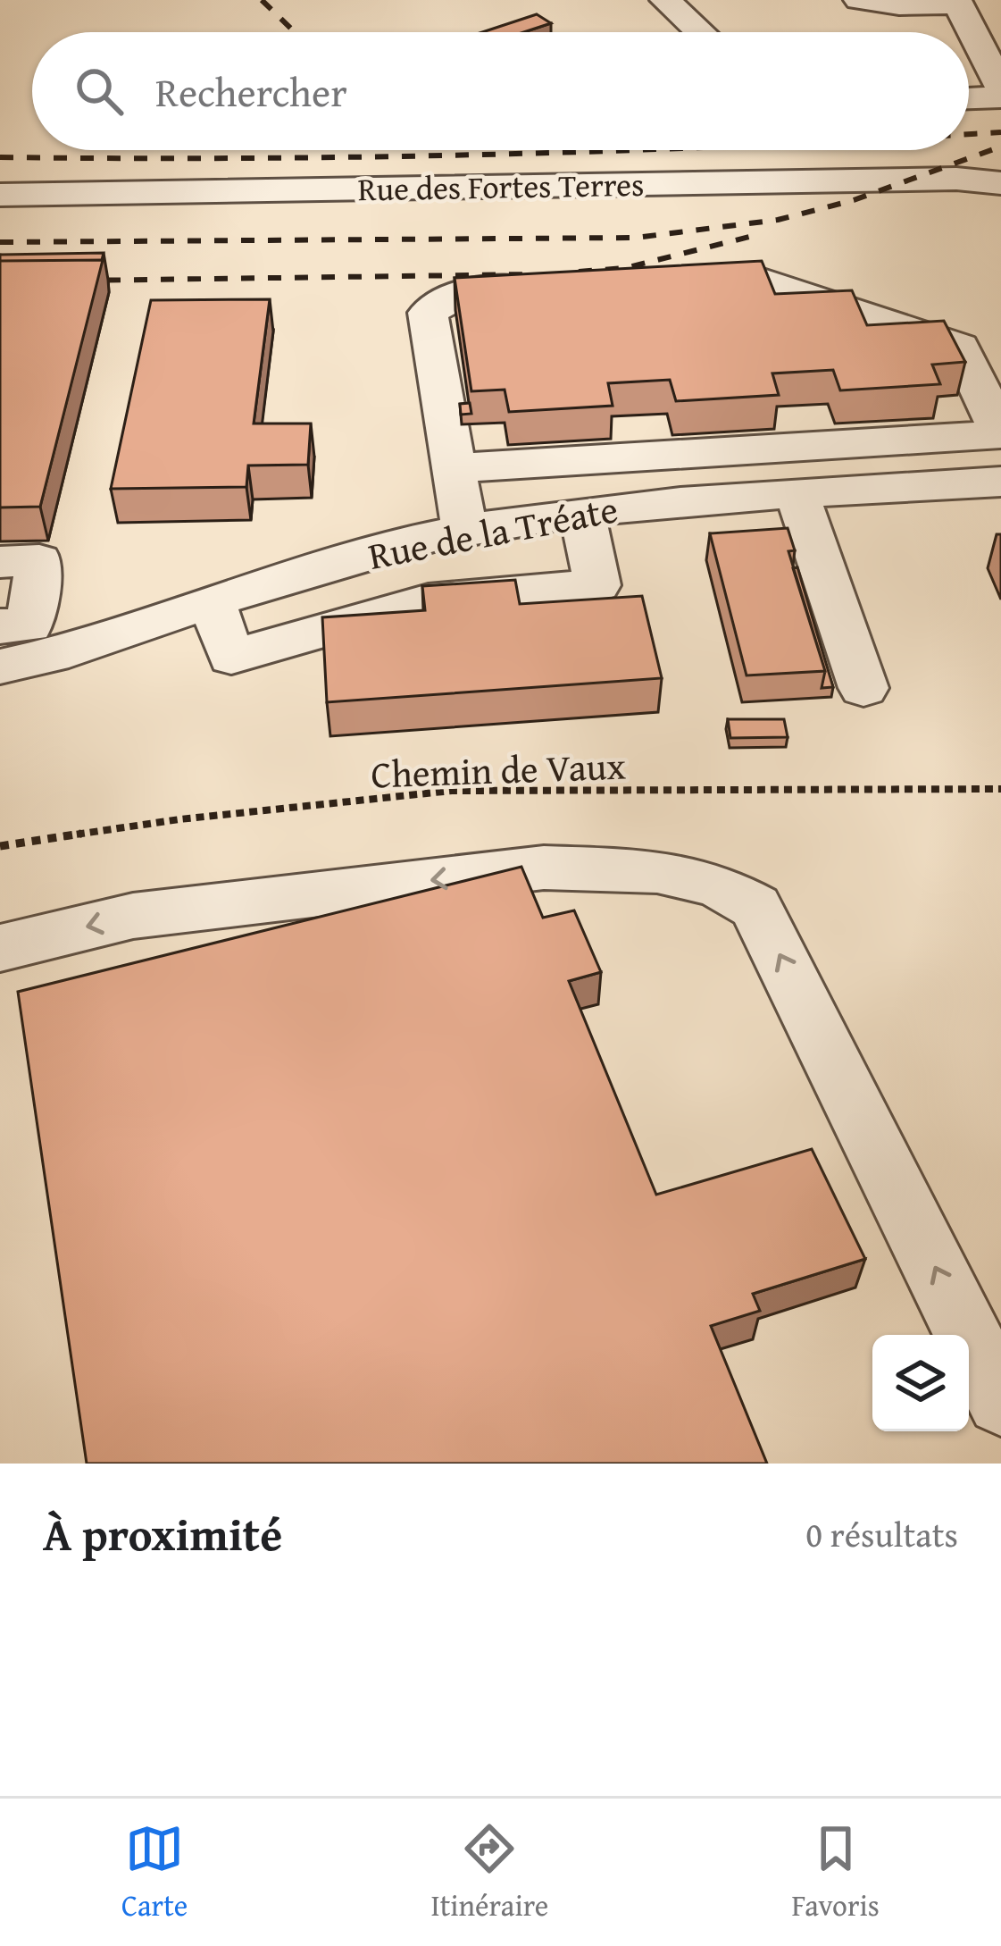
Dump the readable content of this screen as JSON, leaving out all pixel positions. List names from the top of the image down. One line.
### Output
{"streets":{"street":["Rue des Fortes Terres","Rue de la Tréate"],"path":["Chemin de Vaux"]},"page":{"search":"Rechercher","heading":["À proximité","0 résultats"],"nav":["Carte","Itinéraire","Favoris"]}}
